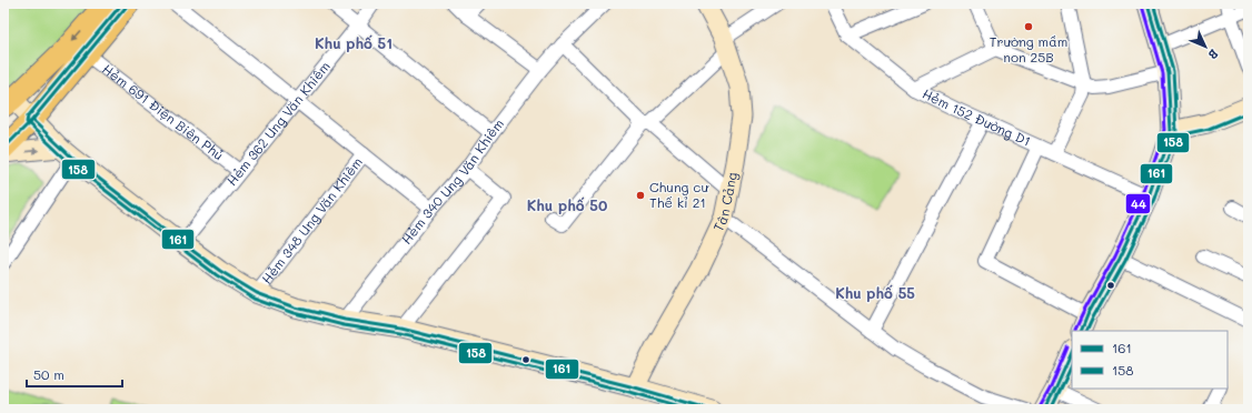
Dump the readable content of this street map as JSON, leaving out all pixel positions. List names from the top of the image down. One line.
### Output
{"streets":{"street":["Hẻm 691 Điện Biên Phủ","Hẻm 152 Đường D1","Hẻm 362 Ung Văn Khiêm","Hẻm 340 Ung Văn Khiêm","Tân Cảng","Hẻm 348 Ung Văn Khiêm"]},"crossings":[["Hẻm 691 Điện Biên Phủ","Hẻm 362 Ung Văn Khiêm"],["Hẻm 340 Ung Văn Khiêm","Hẻm 348 Ung Văn Khiêm"]],"districts":["Khu phố 51","Khu phố 50","Khu phố 55"],"places":["Trường mầm non 25B","Chung cư Thế kỉ 21"],"lines":["transit line 161","transit line 158","transit line 44"],"legend":["161","158"],"scale_bar":"50 m","north":"bottom right"}
